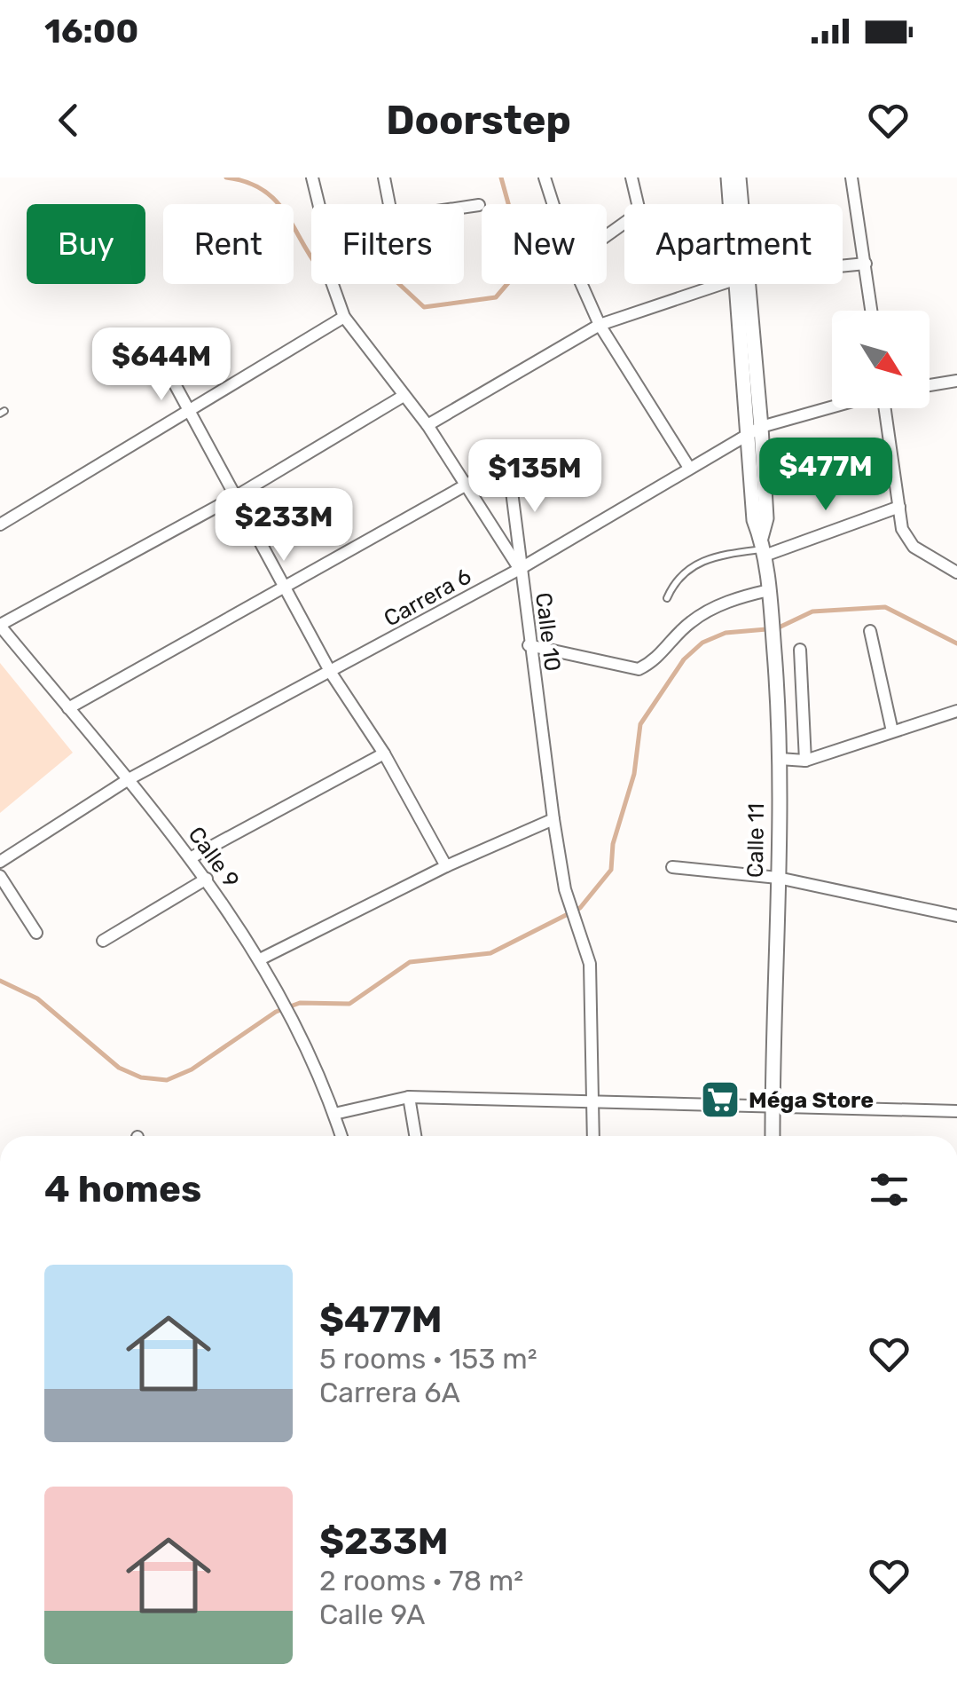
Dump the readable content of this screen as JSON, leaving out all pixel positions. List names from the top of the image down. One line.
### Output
{"streets":{"street":["Carrera 6","Calle 10","Calle 11","Calle 9"]},"crossings":[["Carrera 6","Calle 10"],["Carrera 6","Calle 11"],["Carrera 6","Calle 9"]],"places":{"supermarket":["Méga Store"]},"north":"bottom right","page":{"status":"16:00","header":"Doorstep","chip":["Buy","Rent","Filters","New","Apartment"],"price":["$644M","$477M","$135M","$233M"],"heading":"4 homes","list":[{"name":"$477M","note":"5 rooms · 153 m² · Carrera 6A"},{"name":"$233M","note":"2 rooms · 78 m² · Calle 9A"}]}}
